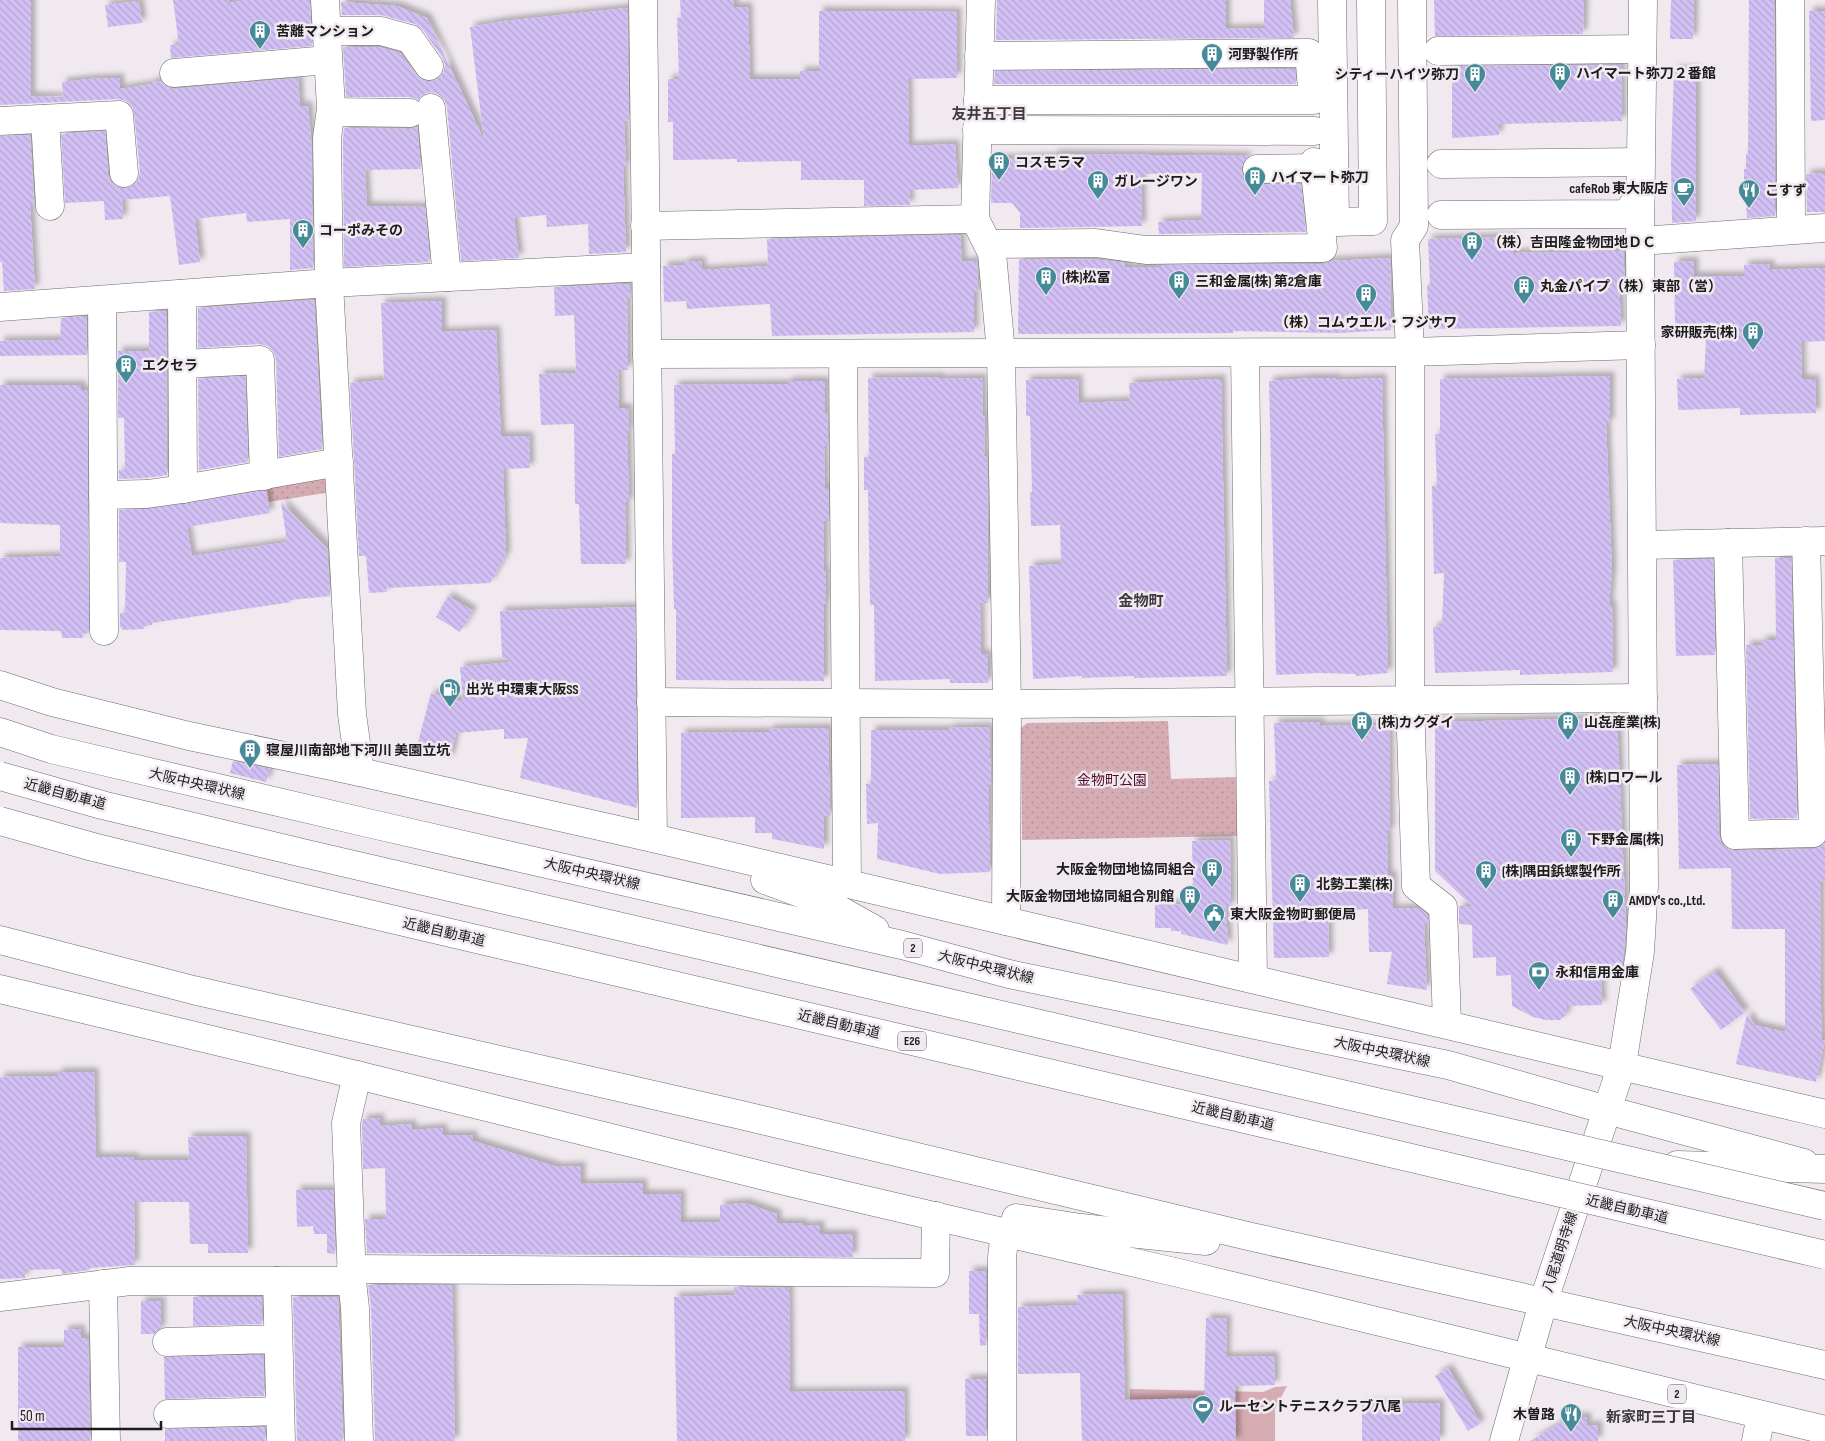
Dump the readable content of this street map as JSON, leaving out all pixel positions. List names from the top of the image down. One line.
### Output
{"streets":{"main road":["大阪中央環状線","近畿自動車道","2","E26","八尾道明寺線"]},"crossings":[["大阪中央環状線","八尾道明寺線"],["2","八尾道明寺線"]],"districts":["友井五丁目","金物町","新家町三丁目"],"parks":["金物町公園"],"places":{"building":["苦離マンション","河野製作所","ハイマート弥刀２番館","シティーハイツ弥刀","コスモラマ","ハイマート弥刀","ガレージワン","コーポみその","（株）吉田隆金物団地ＤＣ","(株)松冨","三和金属(株) 第2倉庫","丸金パイプ（株）東部（営）","（株）コムウエル・フジサワ","家研販売(株)","エクセラ","(株)カクダイ","山㐂産業(株)","寝屋川南部地下河川 美園立坑","(株)ロワール","下野金属(株)","大阪金物団地協同組合","(株)隅田鋲螺製作所","北勢工業(株)","大阪金物団地協同組合別館","AMDY's co.,Ltd."],"cafe":["cafeRob 東大阪店"],"restaurant":["こすず","木曽路"],"fuel station":["出光 中環東大阪SS"],"public building":["東大阪金物町郵便局"],"bank":["永和信用金庫"],"sports":["ルーセントテニスクラブ八尾"]},"scale_bar":"50 m"}
